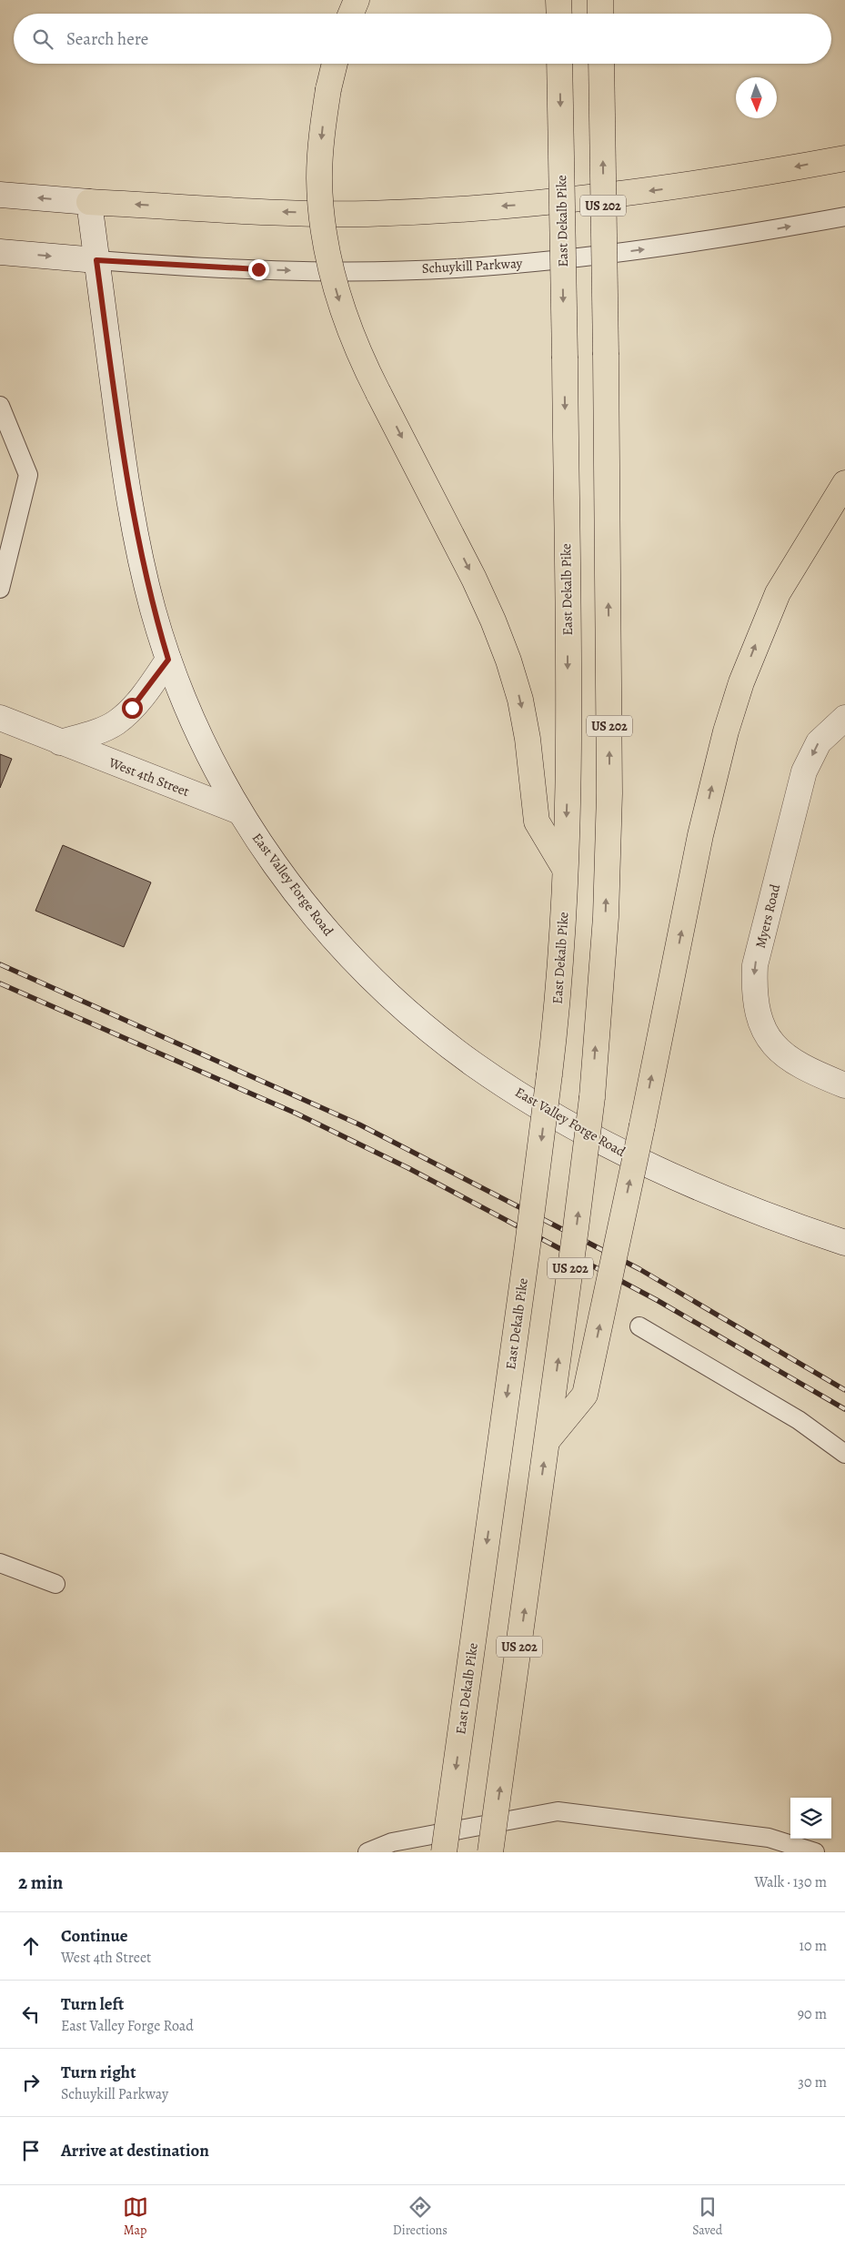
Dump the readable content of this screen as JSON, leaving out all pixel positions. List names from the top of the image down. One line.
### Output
{"streets":{"highway":["US 202","East Dekalb Pike"],"main road":["West 4th Street","East Valley Forge Road","Myers Road"],"lane":["Schuykill Parkway"]},"crossings":[["Schuykill Parkway","East Valley Forge Road"],["West 4th Street","East Valley Forge Road"]],"one_way":["Schuykill Parkway","Myers Road"],"north":"bottom","page":{"search":"Search here","heading":["2 min","Walk · 130 m"],"list":[["Continue","West 4th Street","10 m"],["Turn left","East Valley Forge Road","90 m"],["Turn right","Schuykill Parkway","30 m"],"Arrive at destination"],"nav":["Map","Directions","Saved"]}}
